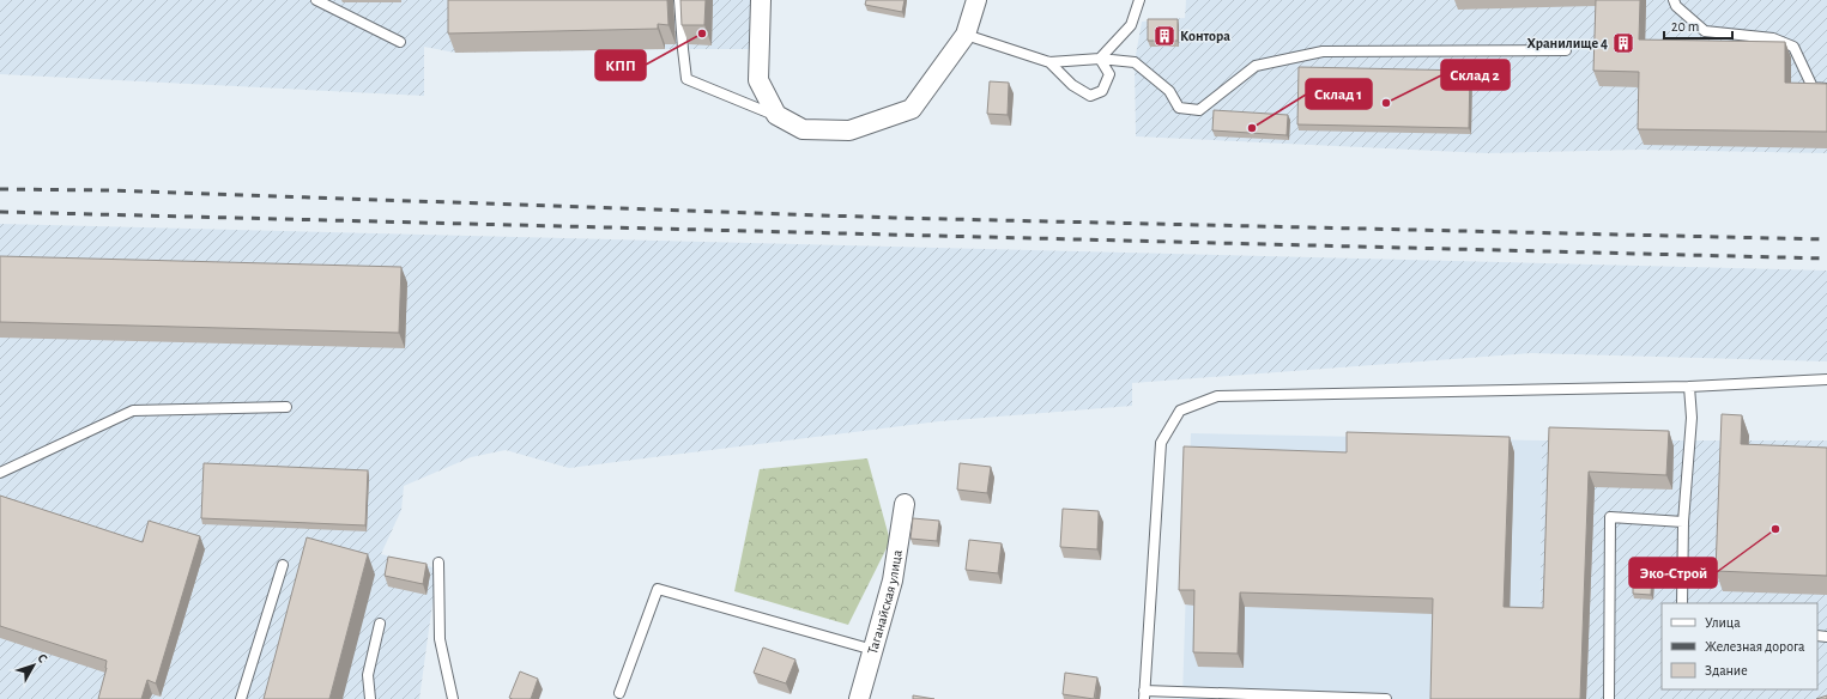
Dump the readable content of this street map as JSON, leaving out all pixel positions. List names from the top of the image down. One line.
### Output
{"streets":{"street":["Таганайская улица"]},"places":{"other":["КПП","Склад 2","Склад 1","Эко-Строй"],"building":["Контора","Хранилище 4"]},"legend":["Улица","Железная дорога","Здание"],"scale_bar":"20 m","north":"top right"}
